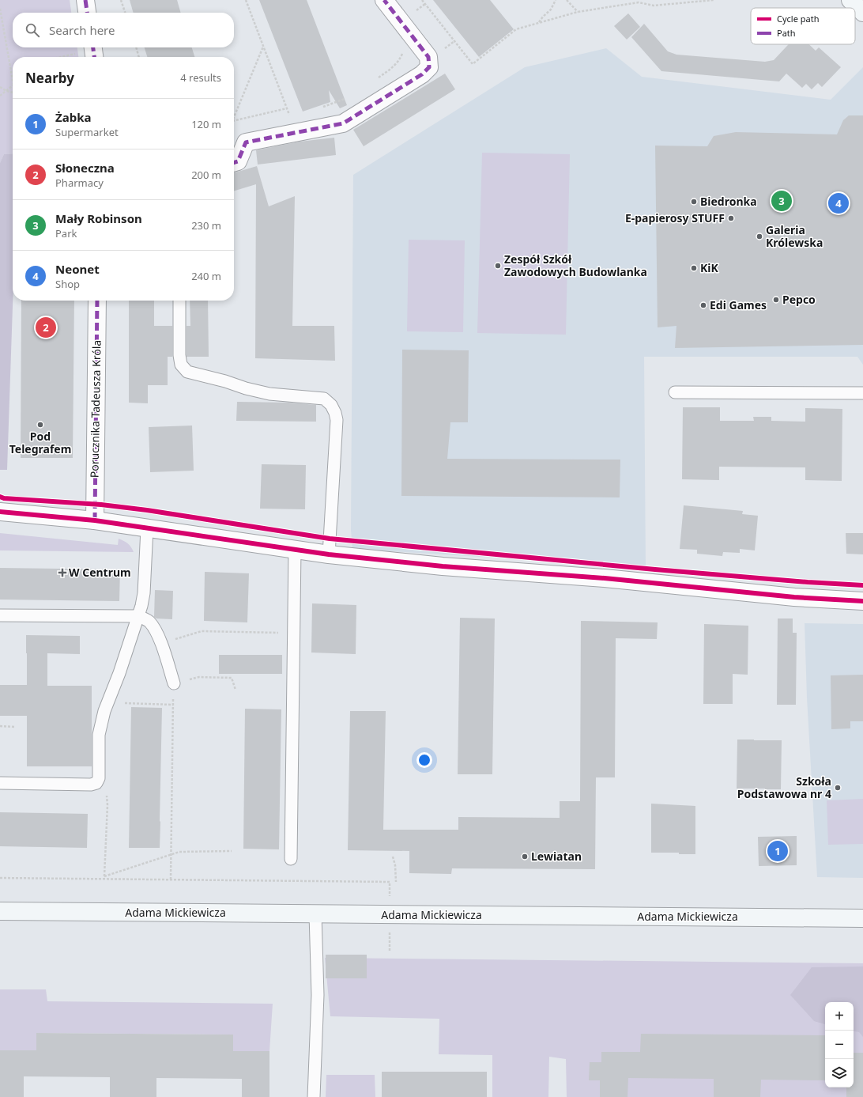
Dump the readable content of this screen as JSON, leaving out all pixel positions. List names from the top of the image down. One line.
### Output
{"streets":{"street":["Porucznika Tadeusza Króla","Adama Mickiewicza"]},"places":{"other":["Biedronka","E-papierosy STUFF","Galeria Królewska","Zespół Szkół Zawodowych Budowlanka","KiK","Pepco","Edi Games","Pod Telegrafem","Szkoła Podstawowa nr 4","Lewiatan"],"health":["W Centrum"]},"legend":["Cycle path","Path"],"page":{"search":"Search here","heading":["Nearby","4 results"],"list":[{"mark":"1","name":"Żabka","note":"Supermarket","value":"120 m"},{"mark":"2","name":"Słoneczna","note":"Pharmacy","value":"200 m"},{"mark":"3","name":"Mały Robinson","note":"Park","value":"230 m"},{"mark":"4","name":"Neonet","note":"Shop","value":"240 m"}],"pins":["3","4","2","1"],"map_buttons":["+","−"]}}
